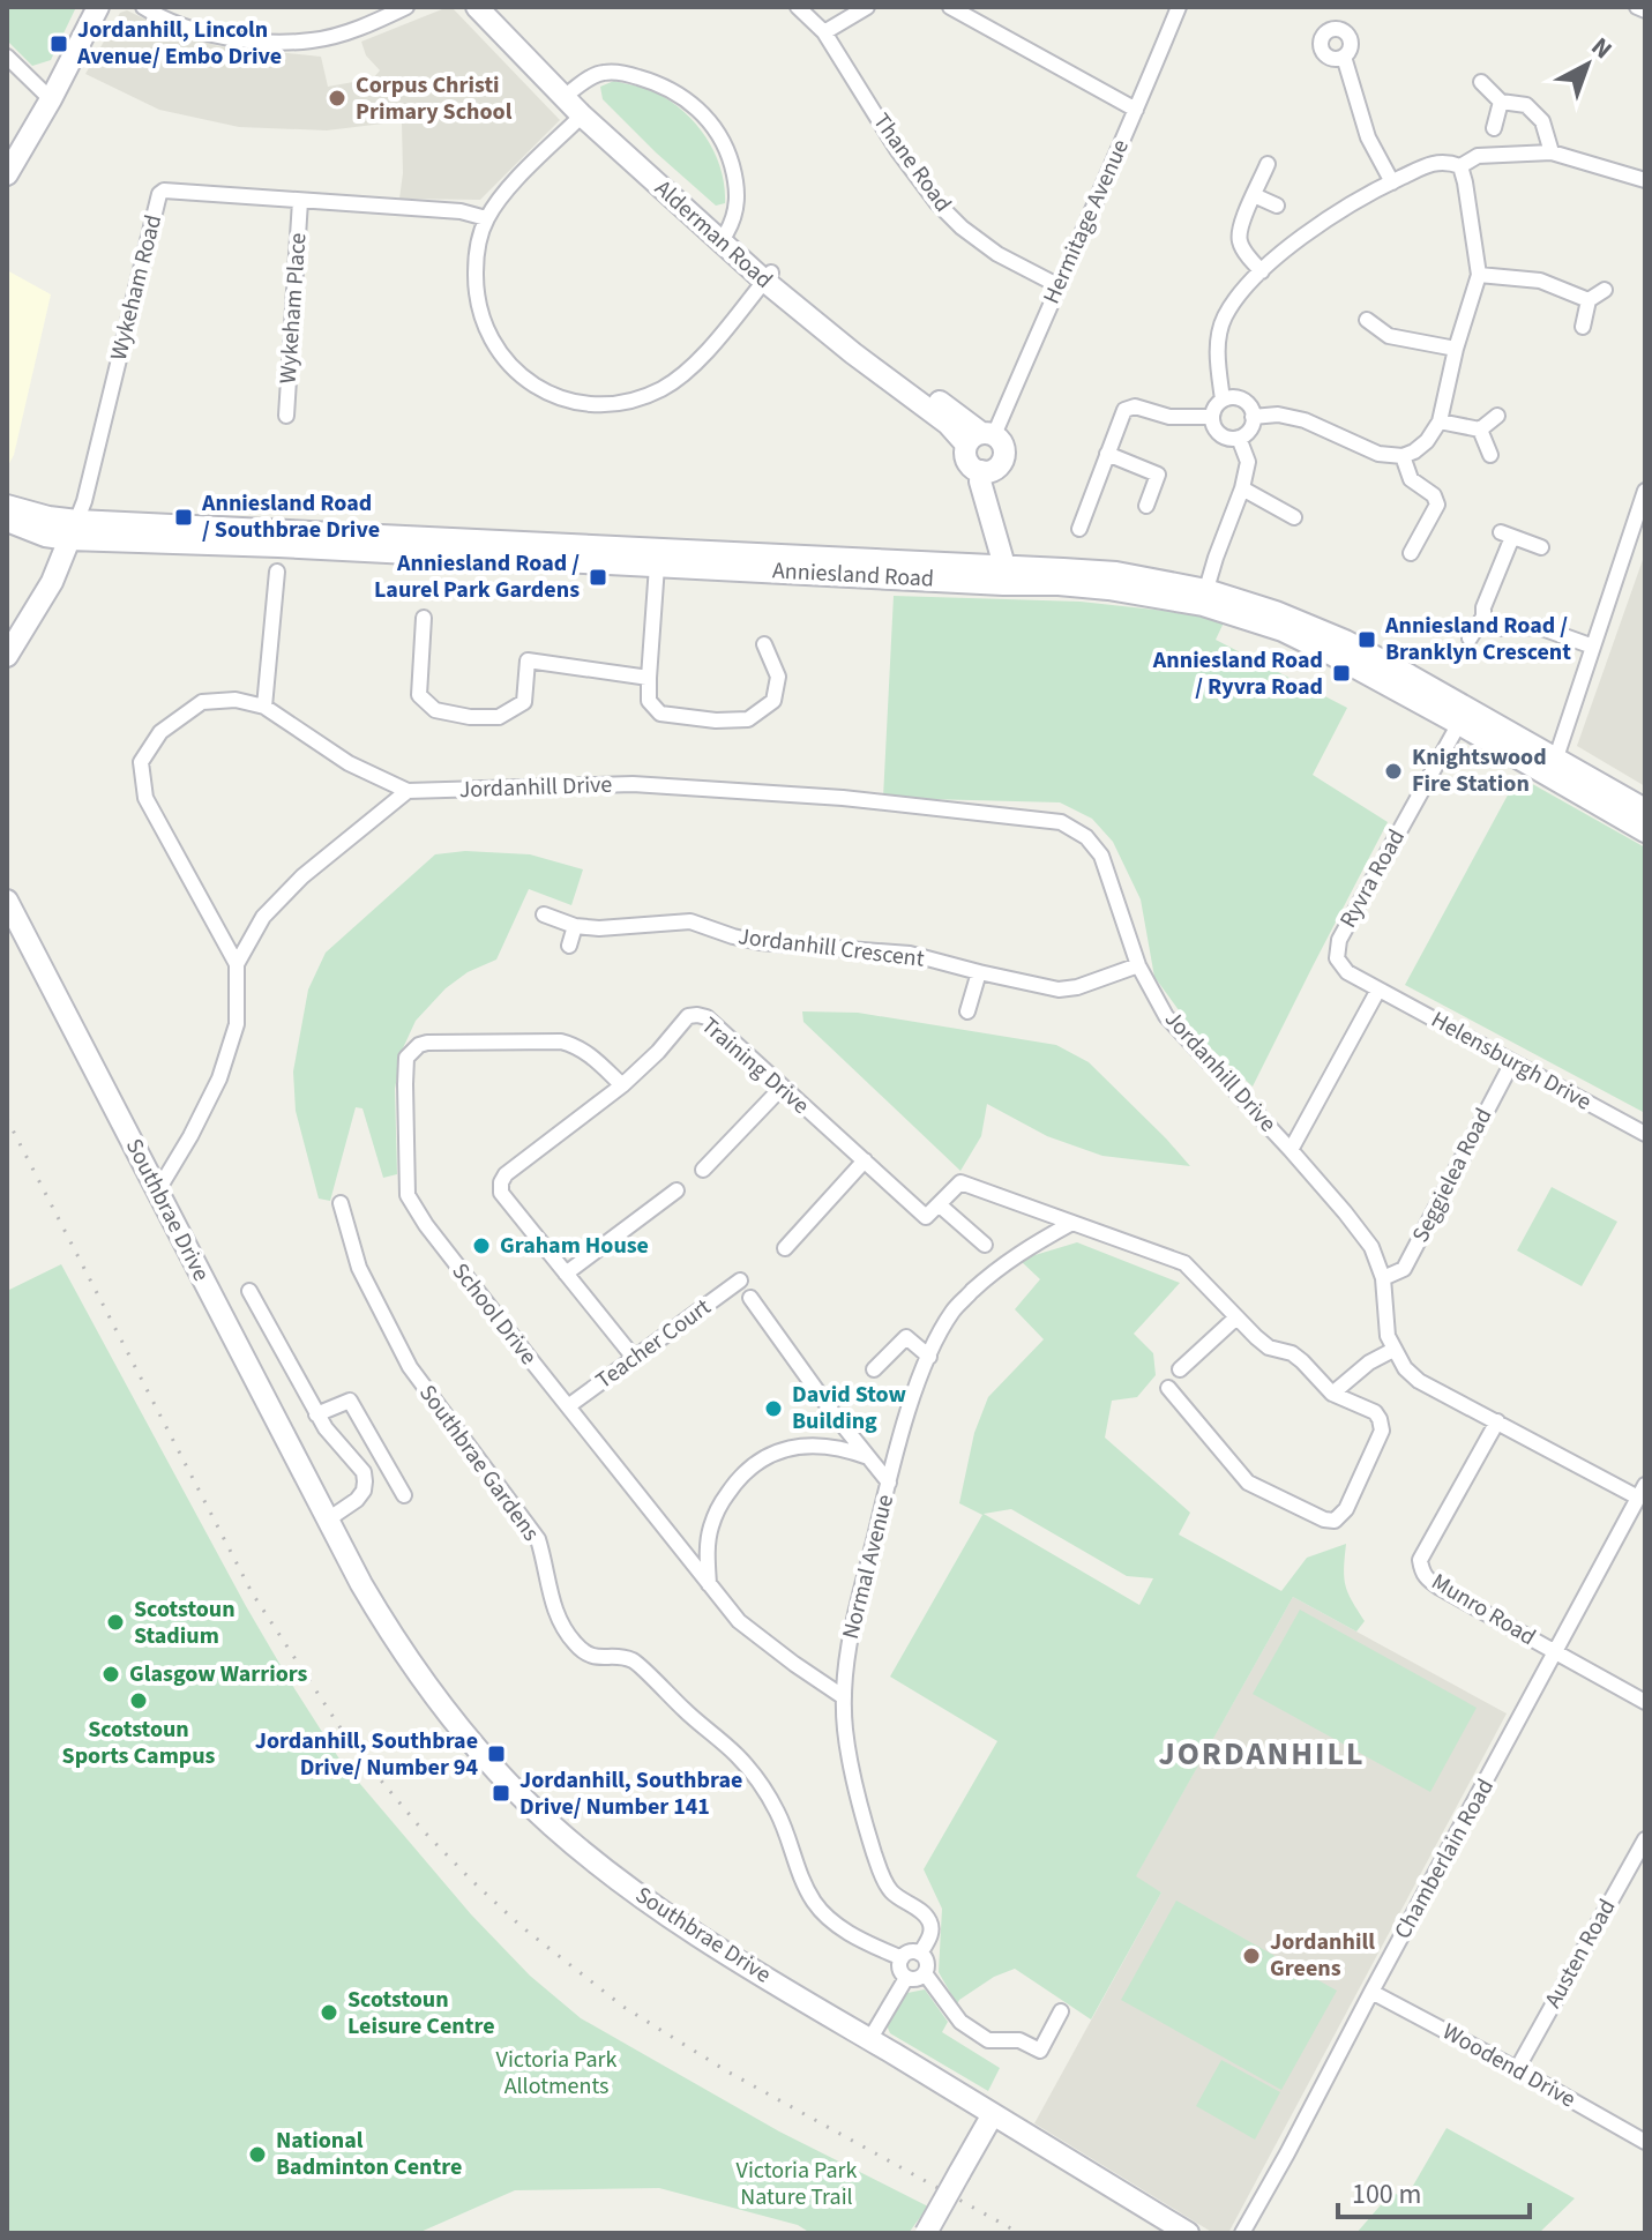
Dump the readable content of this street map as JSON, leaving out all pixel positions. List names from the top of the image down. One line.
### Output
{"streets":{"street":["Thane Road","Hermitage Avenue","Alderman Road","Wykeham Road","Wykeham Place","Anniesland Road","Jordanhill Drive","Ryvra Road","Jordanhill Crescent","Helensburgh Drive","Training Drive","Seggielea Road","Southbrae Drive","School Drive","Teacher Court","Southbrae Gardens","Normal Avenue","Munro Road","Chamberlain Road","Austen Road","Woodend Drive"]},"crossings":[["Thane Road","Hermitage Avenue"],["Hermitage Avenue","Alderman Road"],["Alderman Road","Wykeham Road"],["Alderman Road","Anniesland Road"],["Wykeham Road","Wykeham Place"],["Wykeham Road","Anniesland Road"],["Anniesland Road","Ryvra Road"],["Jordanhill Drive","Jordanhill Crescent"],["Jordanhill Drive","Seggielea Road"],["Ryvra Road","Helensburgh Drive"],["Helensburgh Drive","Seggielea Road"],["Training Drive","School Drive"],["Training Drive","Teacher Court"],["School Drive","Teacher Court"],["School Drive","Normal Avenue"],["Southbrae Gardens","Normal Avenue"],["Munro Road","Chamberlain Road"],["Chamberlain Road","Woodend Drive"],["Austen Road","Woodend Drive"]],"districts":["JORDANHILL"],"parks":["Victoria Park Allotments","Victoria Park Nature Trail"],"places":{"transit":["Jordanhill, Lincoln Avenue/ Embo Drive","Anniesland Road / Southbrae Drive","Anniesland Road / Laurel Park Gardens","Anniesland Road / Branklyn Crescent","Anniesland Road / Ryvra Road","Jordanhill, Southbrae Drive/ Number 94","Jordanhill, Southbrae Drive/ Number 141"],"other":["Corpus Christi Primary School","Knightswood Fire Station","Graham House","David Stow Building","Scotstoun Stadium","Glasgow Warriors","Scotstoun Sports Campus","Jordanhill Greens","Scotstoun Leisure Centre","National Badminton Centre"]},"scale_bar":"100 m","north":"top right"}
